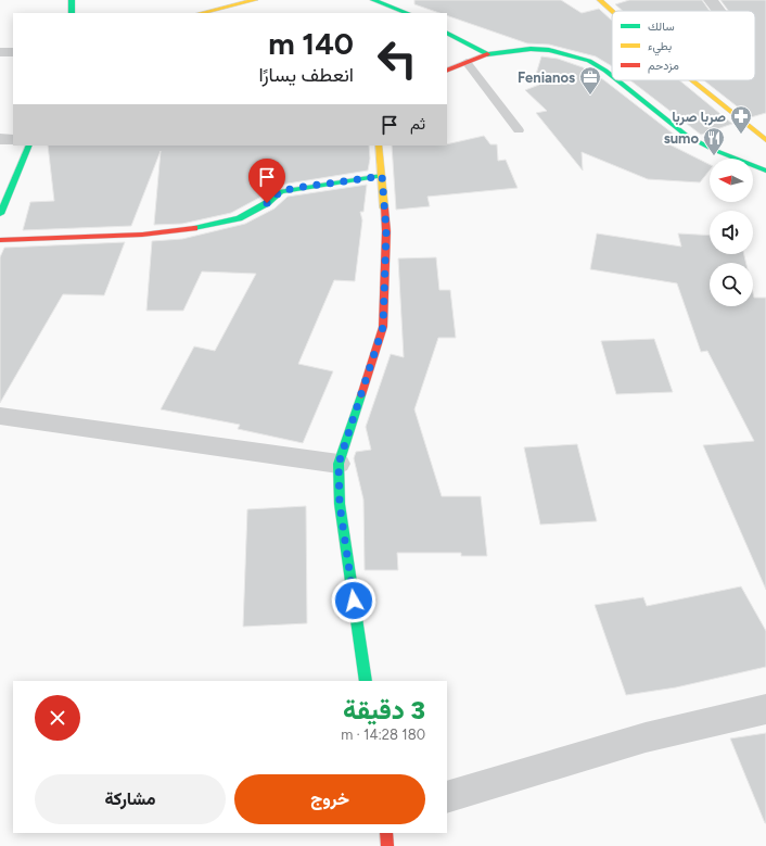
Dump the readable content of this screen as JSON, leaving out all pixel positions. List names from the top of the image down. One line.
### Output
{"places":{"office":["Fenianos"],"pharmacy":["صربا صربا"],"restaurant":["sumo"]},"legend":["سالك","بطيء","مزدحم"],"north":"left","page":{"turn":["140 m","انعطف يسارًا"],"then":"ثم","heading":["3 دقيقة","180 m · 14:28"],"buttons":["خروج","مشاركة"]}}
